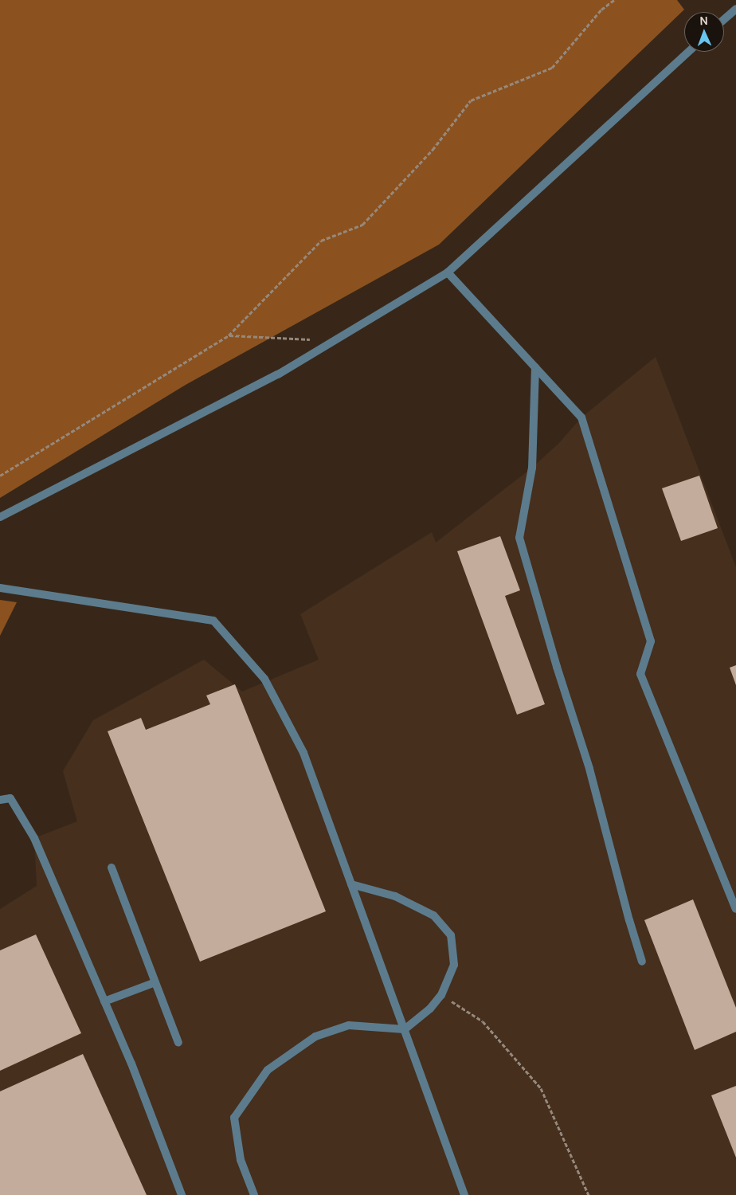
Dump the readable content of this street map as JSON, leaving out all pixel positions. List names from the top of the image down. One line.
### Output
{"north":"top"}
